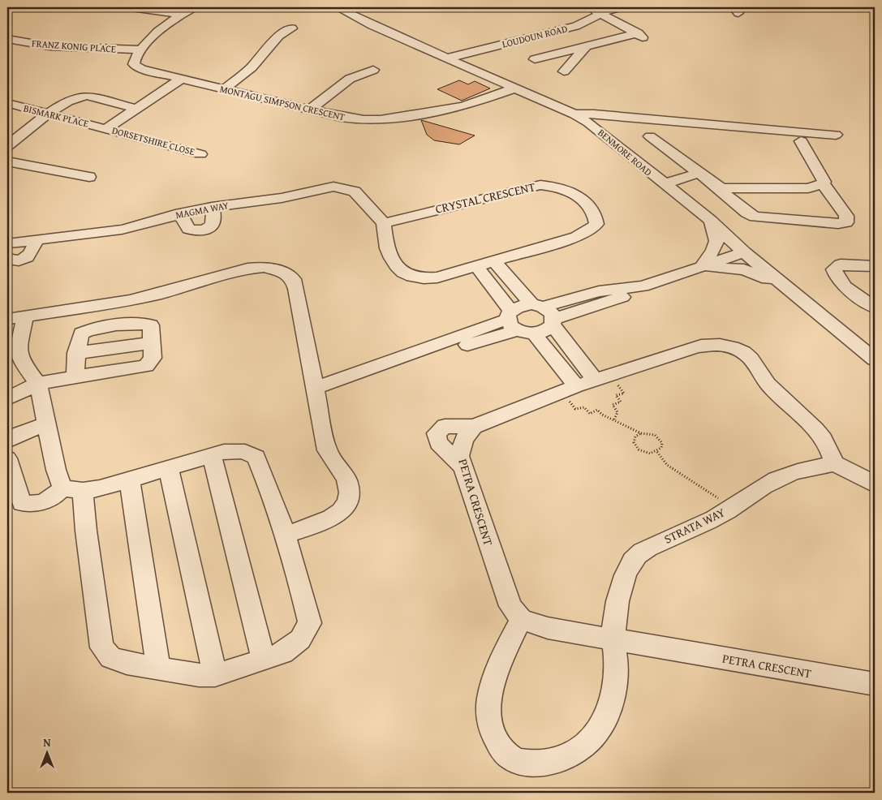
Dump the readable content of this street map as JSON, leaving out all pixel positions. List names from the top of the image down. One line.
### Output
{"streets":{"street":["LOUDOUN ROAD","FRANZ KONIG PLACE","MONTAGU SIMPSON CRESCENT","BISMARK PLACE","DORSETSHIRE CLOSE","BENMORE ROAD","CRYSTAL CRESCENT","MAGMA WAY","PETRA CRESCENT","STRATA WAY"]},"crossings":[["LOUDOUN ROAD","BENMORE ROAD"],["FRANZ KONIG PLACE","MONTAGU SIMPSON CRESCENT"],["MONTAGU SIMPSON CRESCENT","BENMORE ROAD"],["BISMARK PLACE","DORSETSHIRE CLOSE"],["CRYSTAL CRESCENT","MAGMA WAY"],["PETRA CRESCENT","STRATA WAY"]],"north":"top"}
